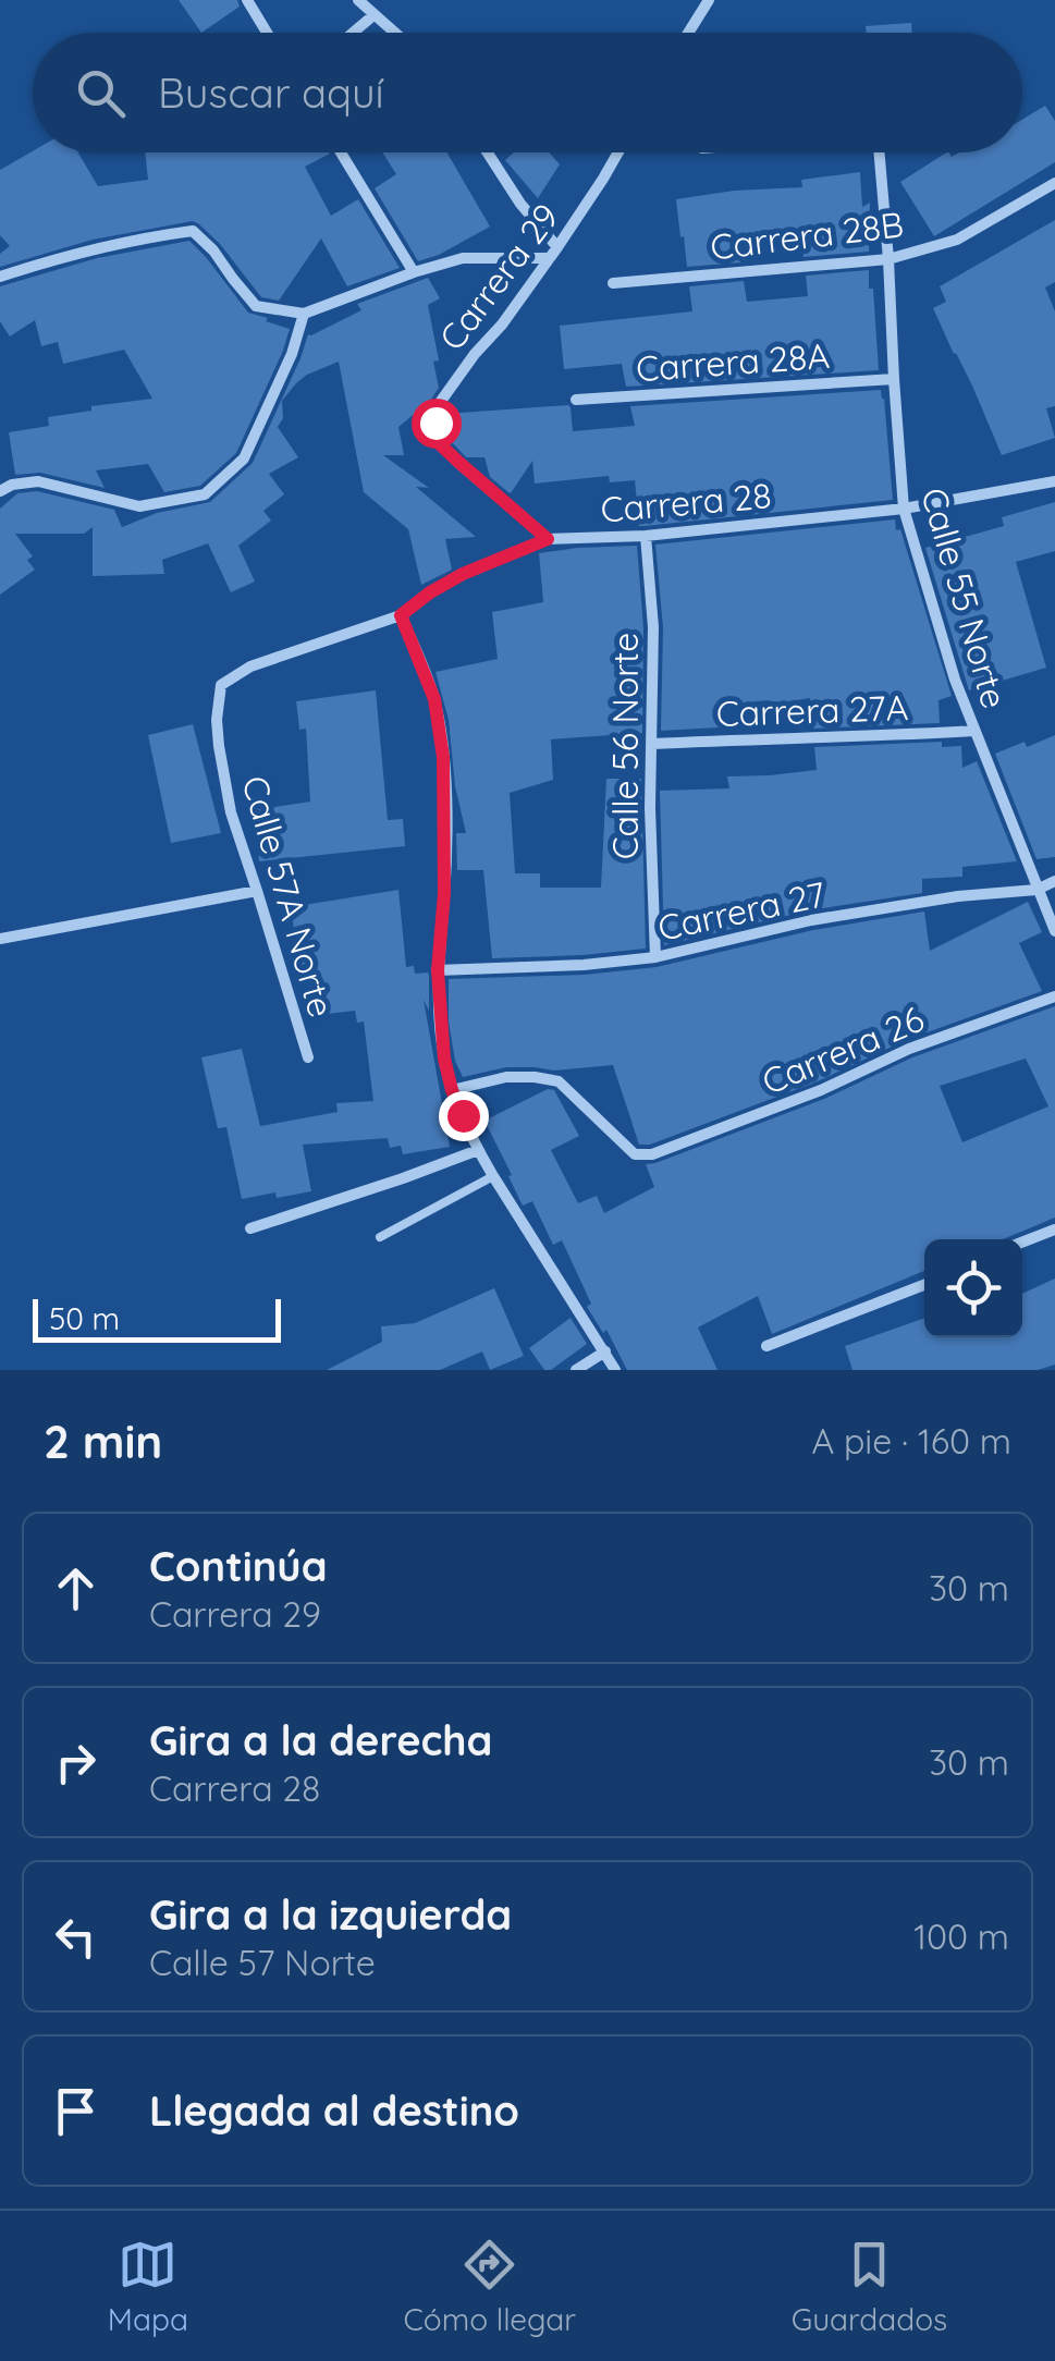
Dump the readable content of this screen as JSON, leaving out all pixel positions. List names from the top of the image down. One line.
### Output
{"streets":{"street":["Carrera 28B","Carrera 29","Carrera 28A","Carrera 28","Calle 55 Norte","Carrera 27A","Calle 56 Norte","Calle 57A Norte","Carrera 27","Carrera 26"]},"crossings":[["Carrera 28B","Calle 55 Norte"],["Carrera 29","Carrera 28"],["Carrera 28A","Calle 55 Norte"],["Carrera 28","Calle 55 Norte"],["Carrera 28","Calle 56 Norte"],["Carrera 28","Calle 57A Norte"],["Calle 55 Norte","Carrera 27A"],["Calle 55 Norte","Carrera 27"],["Carrera 27A","Calle 56 Norte"],["Calle 56 Norte","Carrera 27"]],"scale_bar":"50 m","page":{"search":"Buscar aquí","scale":"50 m","heading":["2 min","A pie · 160 m"],"list":[["Continúa","Carrera 29","30 m"],["Gira a la derecha","Carrera 28","30 m"],["Gira a la izquierda","Calle 57 Norte","100 m"],"Llegada al destino"],"nav":["Mapa","Cómo llegar","Guardados"]}}
